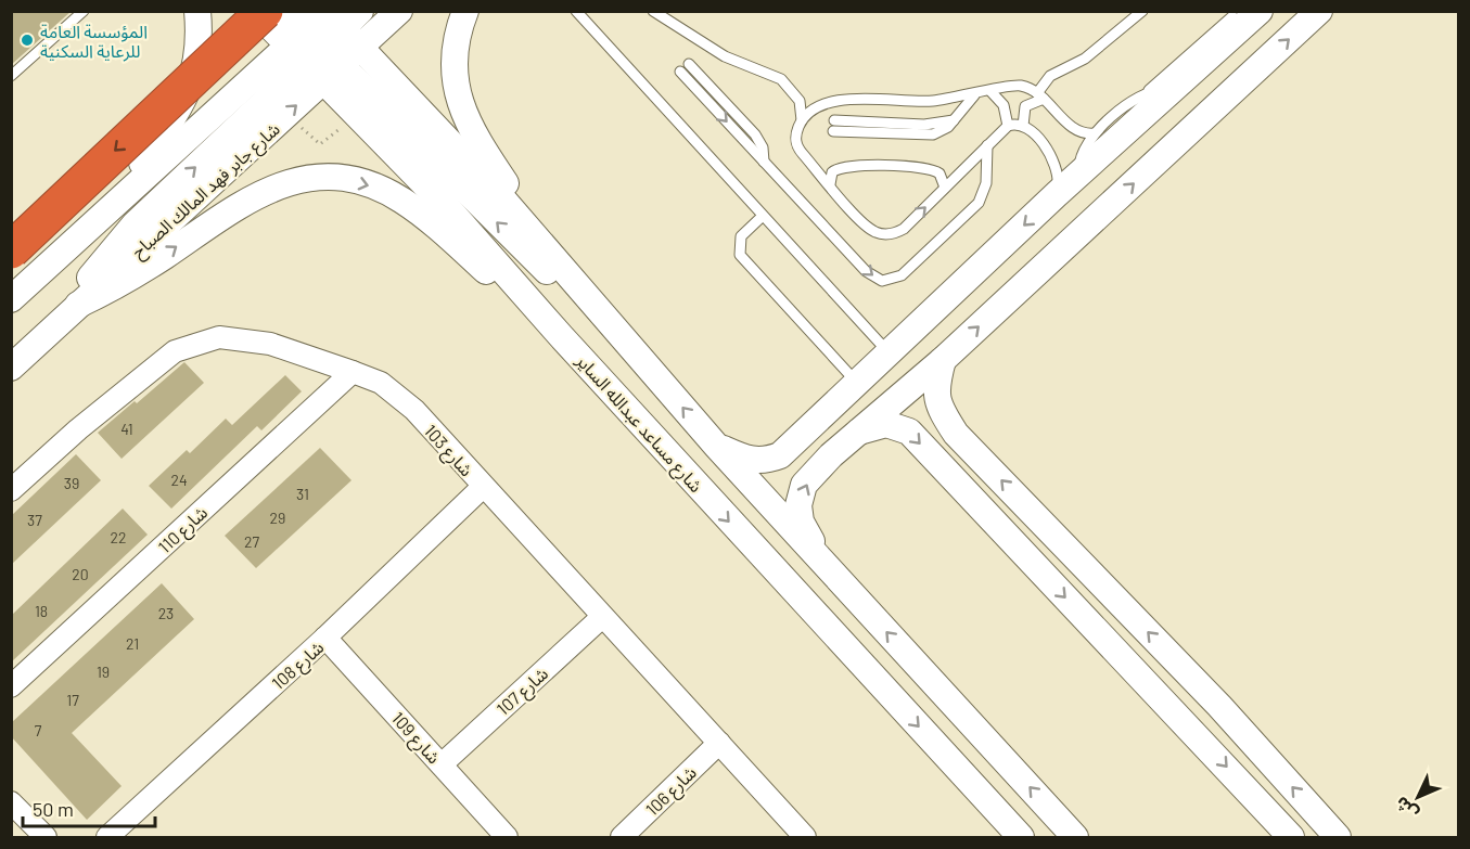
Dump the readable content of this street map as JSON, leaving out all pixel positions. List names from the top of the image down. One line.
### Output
{"streets":{"street":["شارع مساعد عبدالله الساير","شارع 103","شارع 110","شارع 108","شارع 107","شارع 109","شارع 106"]},"crossings":[["شارع 103","شارع 110"],["شارع 103","شارع 108"],["شارع 103","شارع 107"],["شارع 103","شارع 106"],["شارع 108","شارع 109"],["شارع 107","شارع 109"]],"places":["المؤسسة العامة للرعاية السكنية"],"house_numbers":["41","24","39","31","29","37","22","27","20","18","23","21","19","17","7"],"scale_bar":"50 m","north":"bottom left"}
